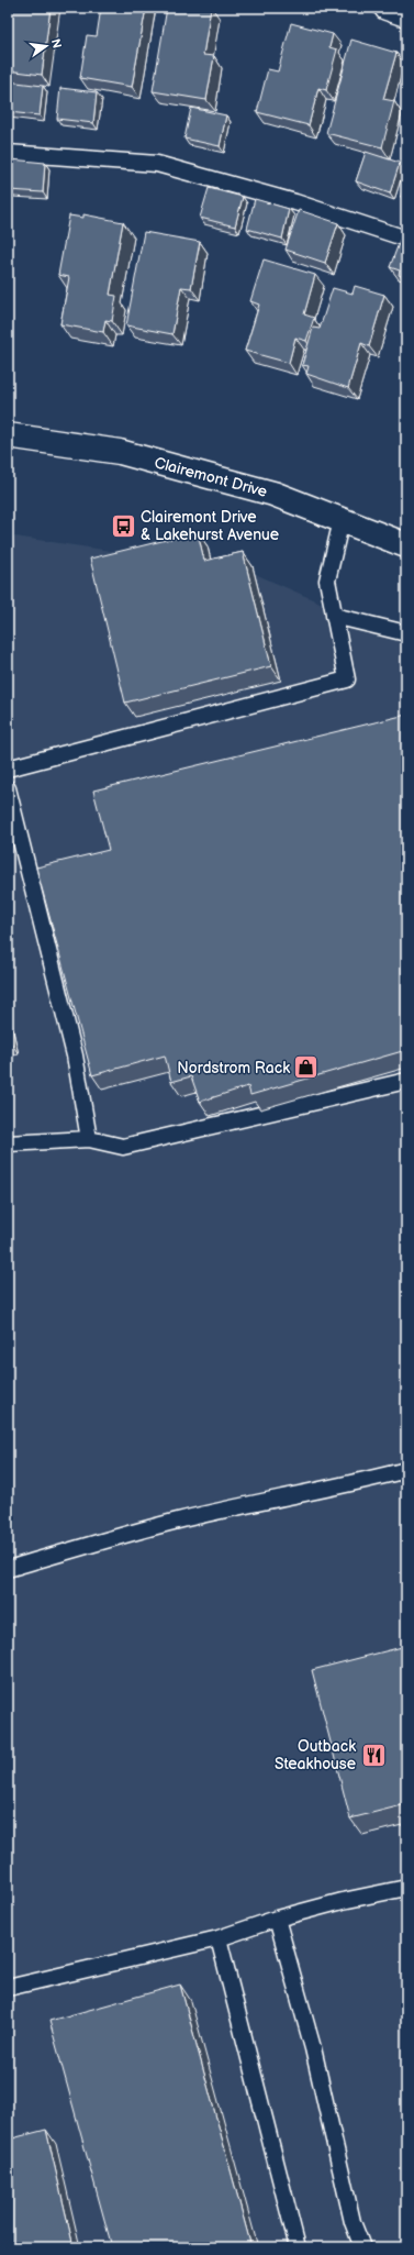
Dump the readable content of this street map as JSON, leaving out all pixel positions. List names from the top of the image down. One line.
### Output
{"streets":{"main road":["Clairemont Drive"]},"places":{"bus stop":["Clairemont Drive & Lakehurst Avenue"],"shop":["Nordstrom Rack"],"restaurant":["Outback Steakhouse"]},"north":"right"}
